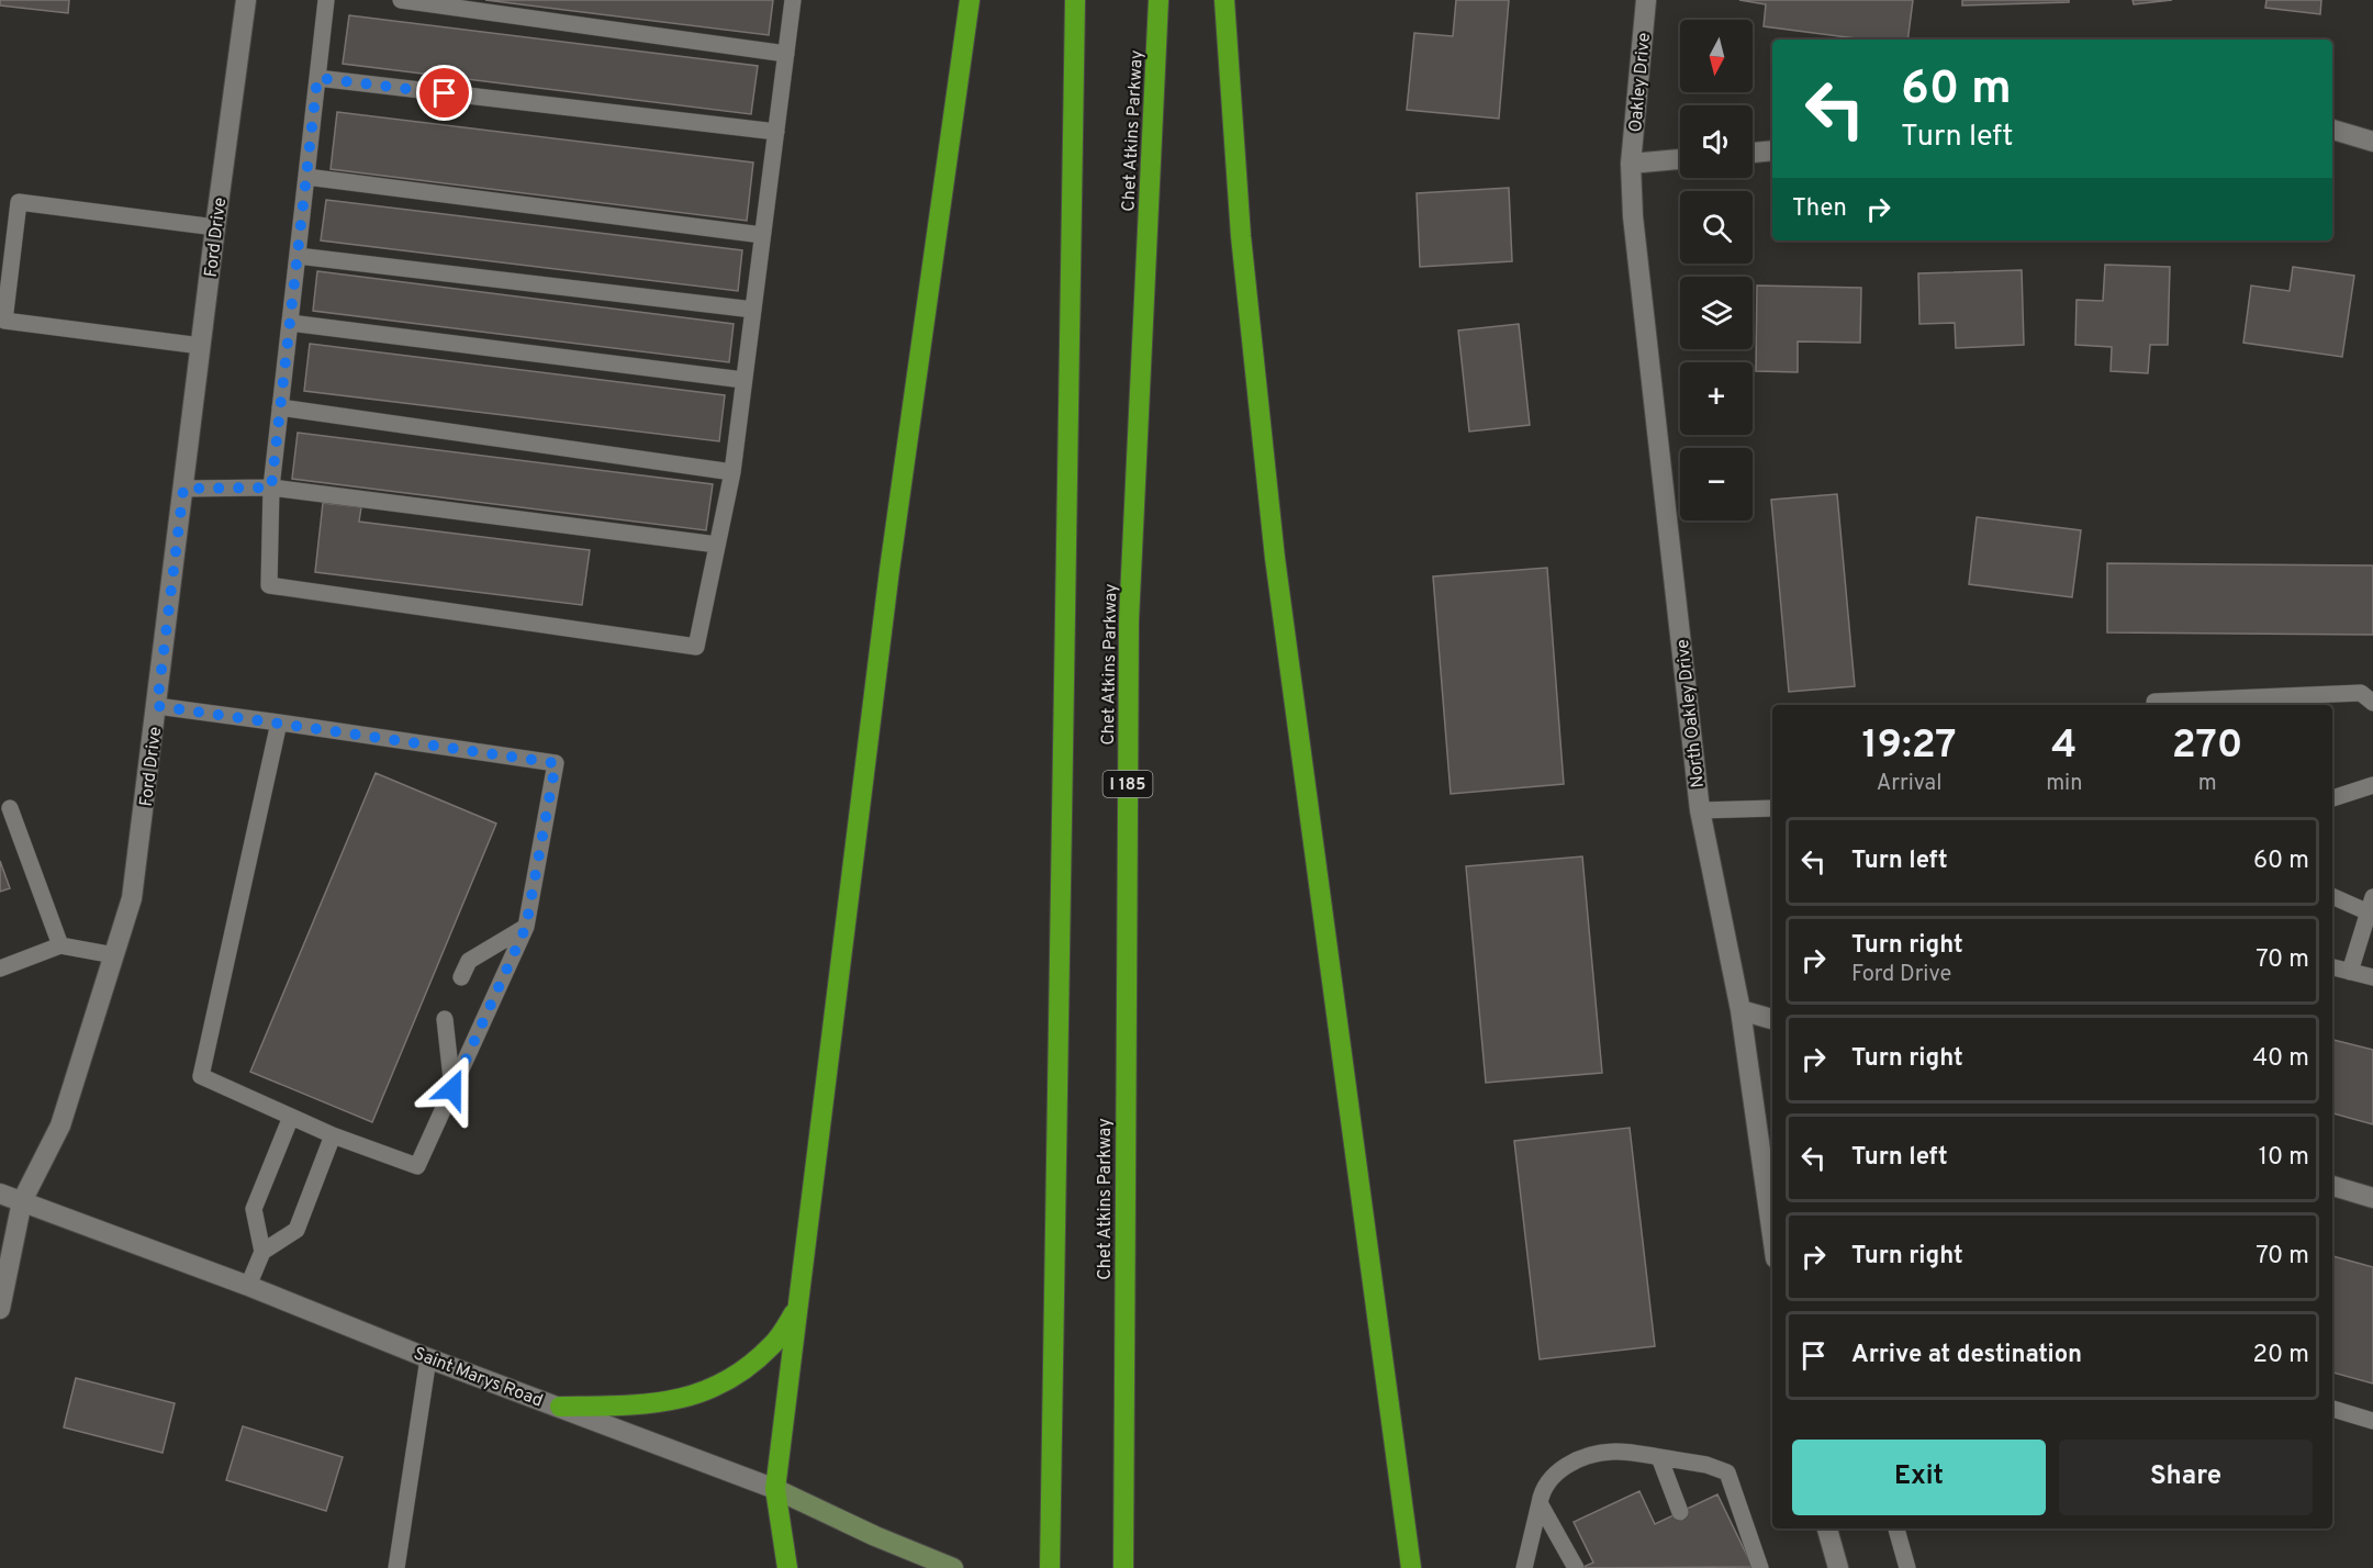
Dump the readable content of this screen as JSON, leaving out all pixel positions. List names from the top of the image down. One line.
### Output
{"streets":{"highway":["Chet Atkins Parkway","I 185"],"main road":["Saint Marys Road"],"street":["Oakley Drive","Ford Drive","North Oakley Drive"]},"crossings":[["Oakley Drive","North Oakley Drive"],["Ford Drive","Saint Marys Road"]],"north":"bottom","page":{"map_buttons":["+","−"],"turn":["60 m","Turn left"],"then":"Then","eta":["19:27","Arrival","4","min","270","m"],"list":[{"name":"Turn left","value":"60 m"},{"name":"Turn right","note":"Ford Drive","value":"70 m"},{"name":"Turn right","value":"40 m"},{"name":"Turn left","value":"10 m"},{"name":"Turn right","value":"70 m"},{"name":"Arrive at destination","value":"20 m"}],"buttons":["Exit","Share"]}}
